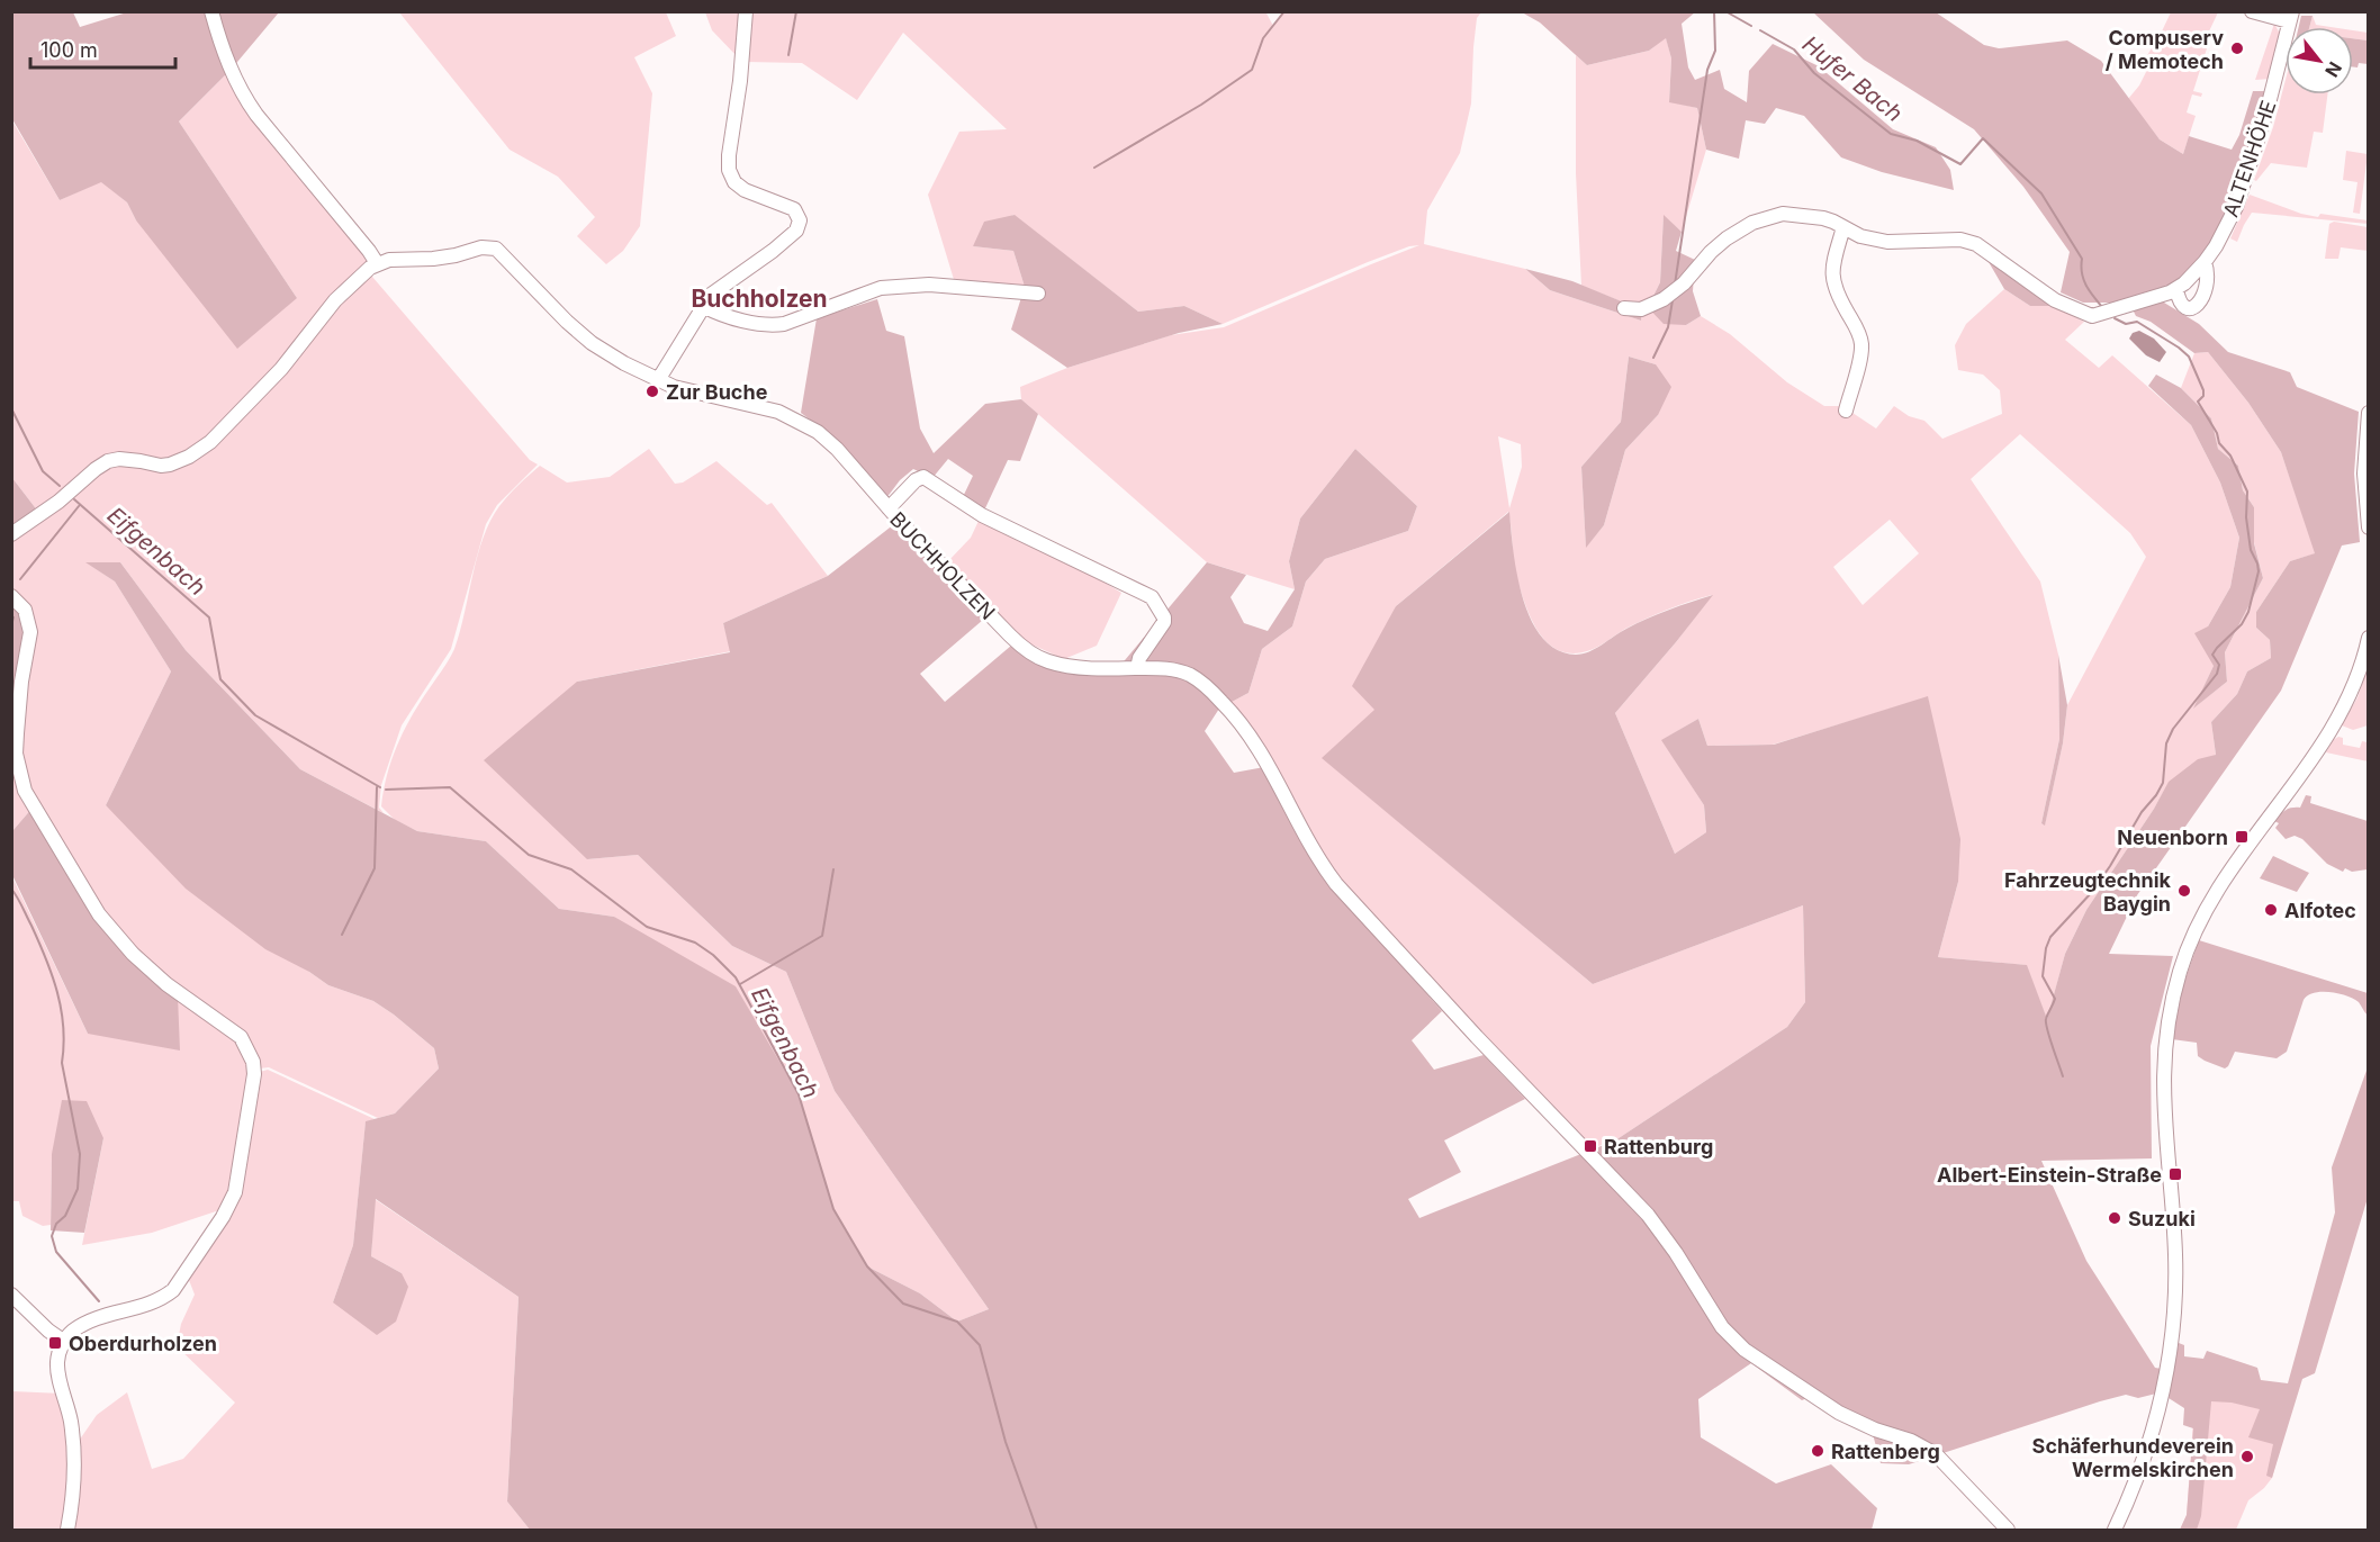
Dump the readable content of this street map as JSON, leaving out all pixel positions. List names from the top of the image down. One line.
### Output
{"streets":{"street":["ALTENHÖHE","BUCHHOLZEN"]},"districts":["Buchholzen"],"water":["Hufer Bach","Eifgenbach"],"places":{"other":["Compuserv / Memotech","Zur Buche","Fahrzeugtechnik Baygin","Alfotec","Suzuki","Rattenberg","Schäferhundeverein Wermelskirchen"],"transit":["Neuenborn","Rattenburg","Albert-Einstein-Straße","Oberdurholzen"]},"scale_bar":"100 m","north":"bottom right"}
